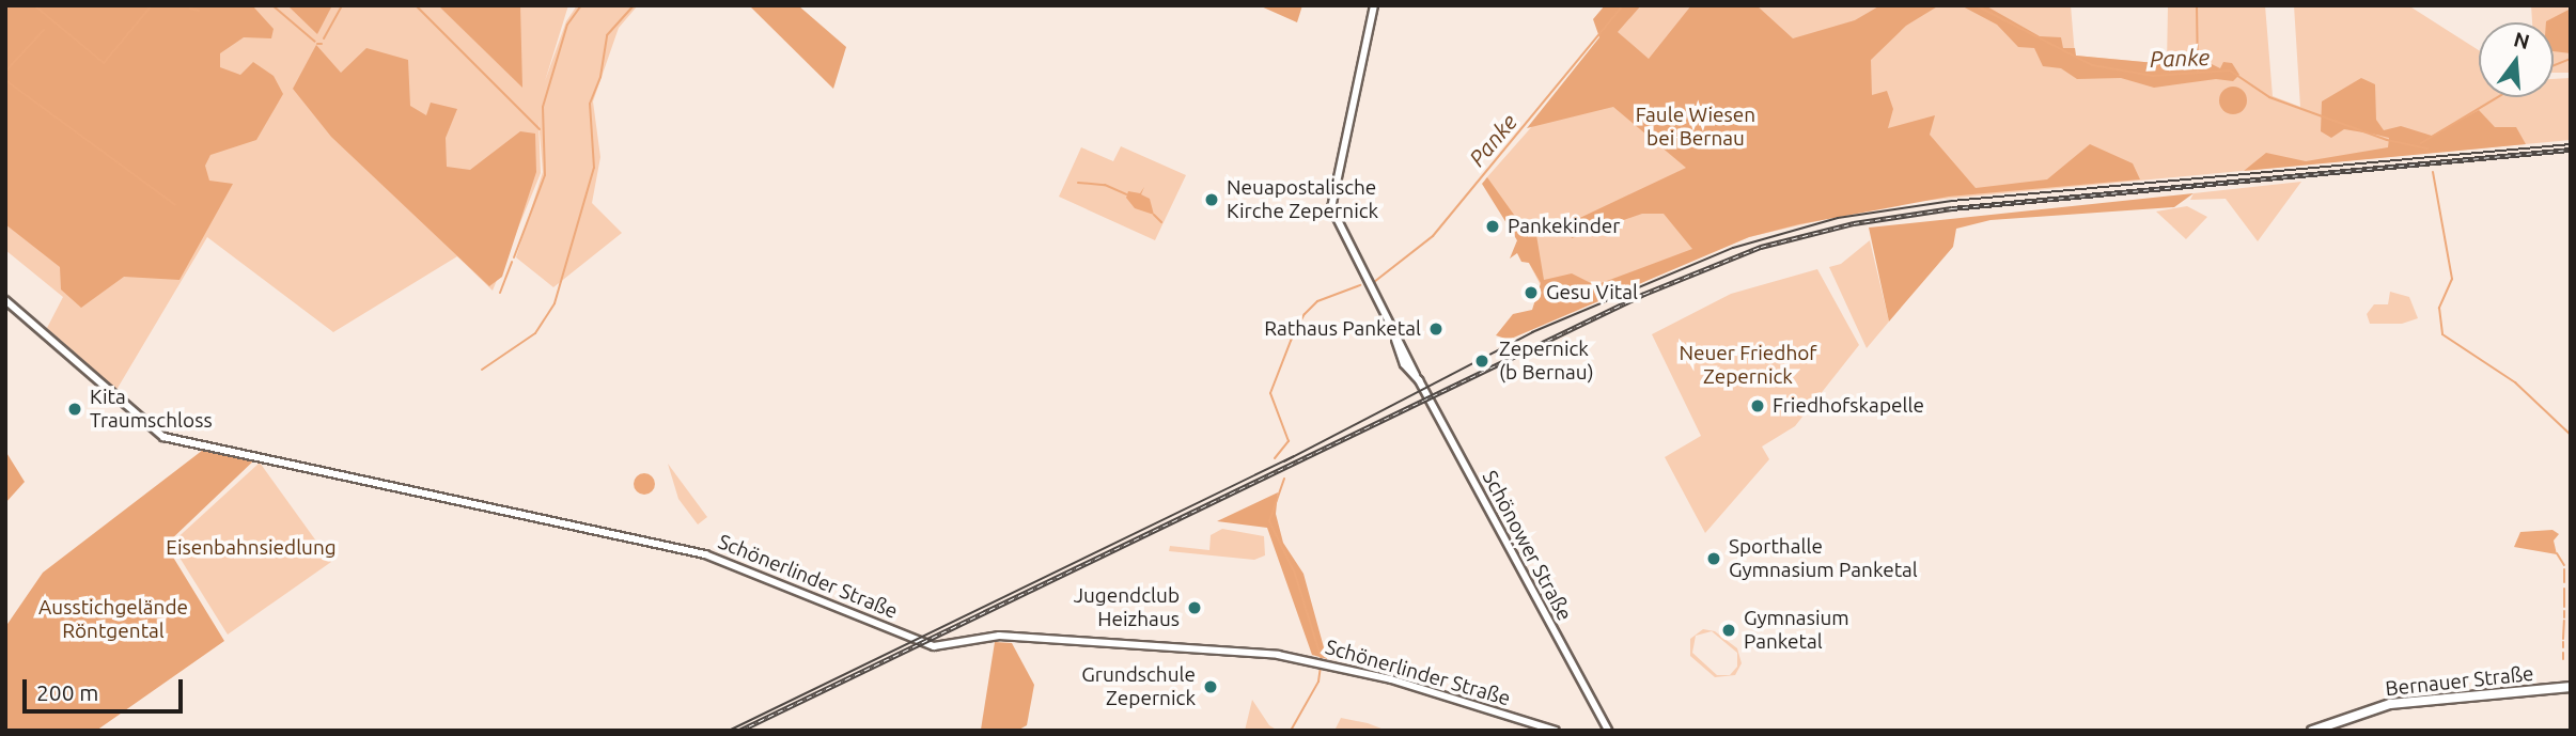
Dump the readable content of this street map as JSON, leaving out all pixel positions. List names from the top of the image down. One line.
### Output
{"streets":{"main road":["Bernauer Straße"],"street":["Schönower Straße","Schönerlinder Straße"]},"water":["Panke"],"parks":["Faule Wiesen bei Bernau","Neuer Friedhof Zepernick","Eisenbahnsiedlung","Ausstichgelände Röntgental"],"places":["Neuapostalische Kirche Zepernick","Pankekinder","Gesu Vital","Rathaus Panketal","Zepernick (b Bernau)","Friedhofskapelle","Kita Traumschloss","Sporthalle Gymnasium Panketal","Jugendclub Heizhaus","Gymnasium Panketal","Grundschule Zepernick"],"scale_bar":"200 m","north":"top"}
